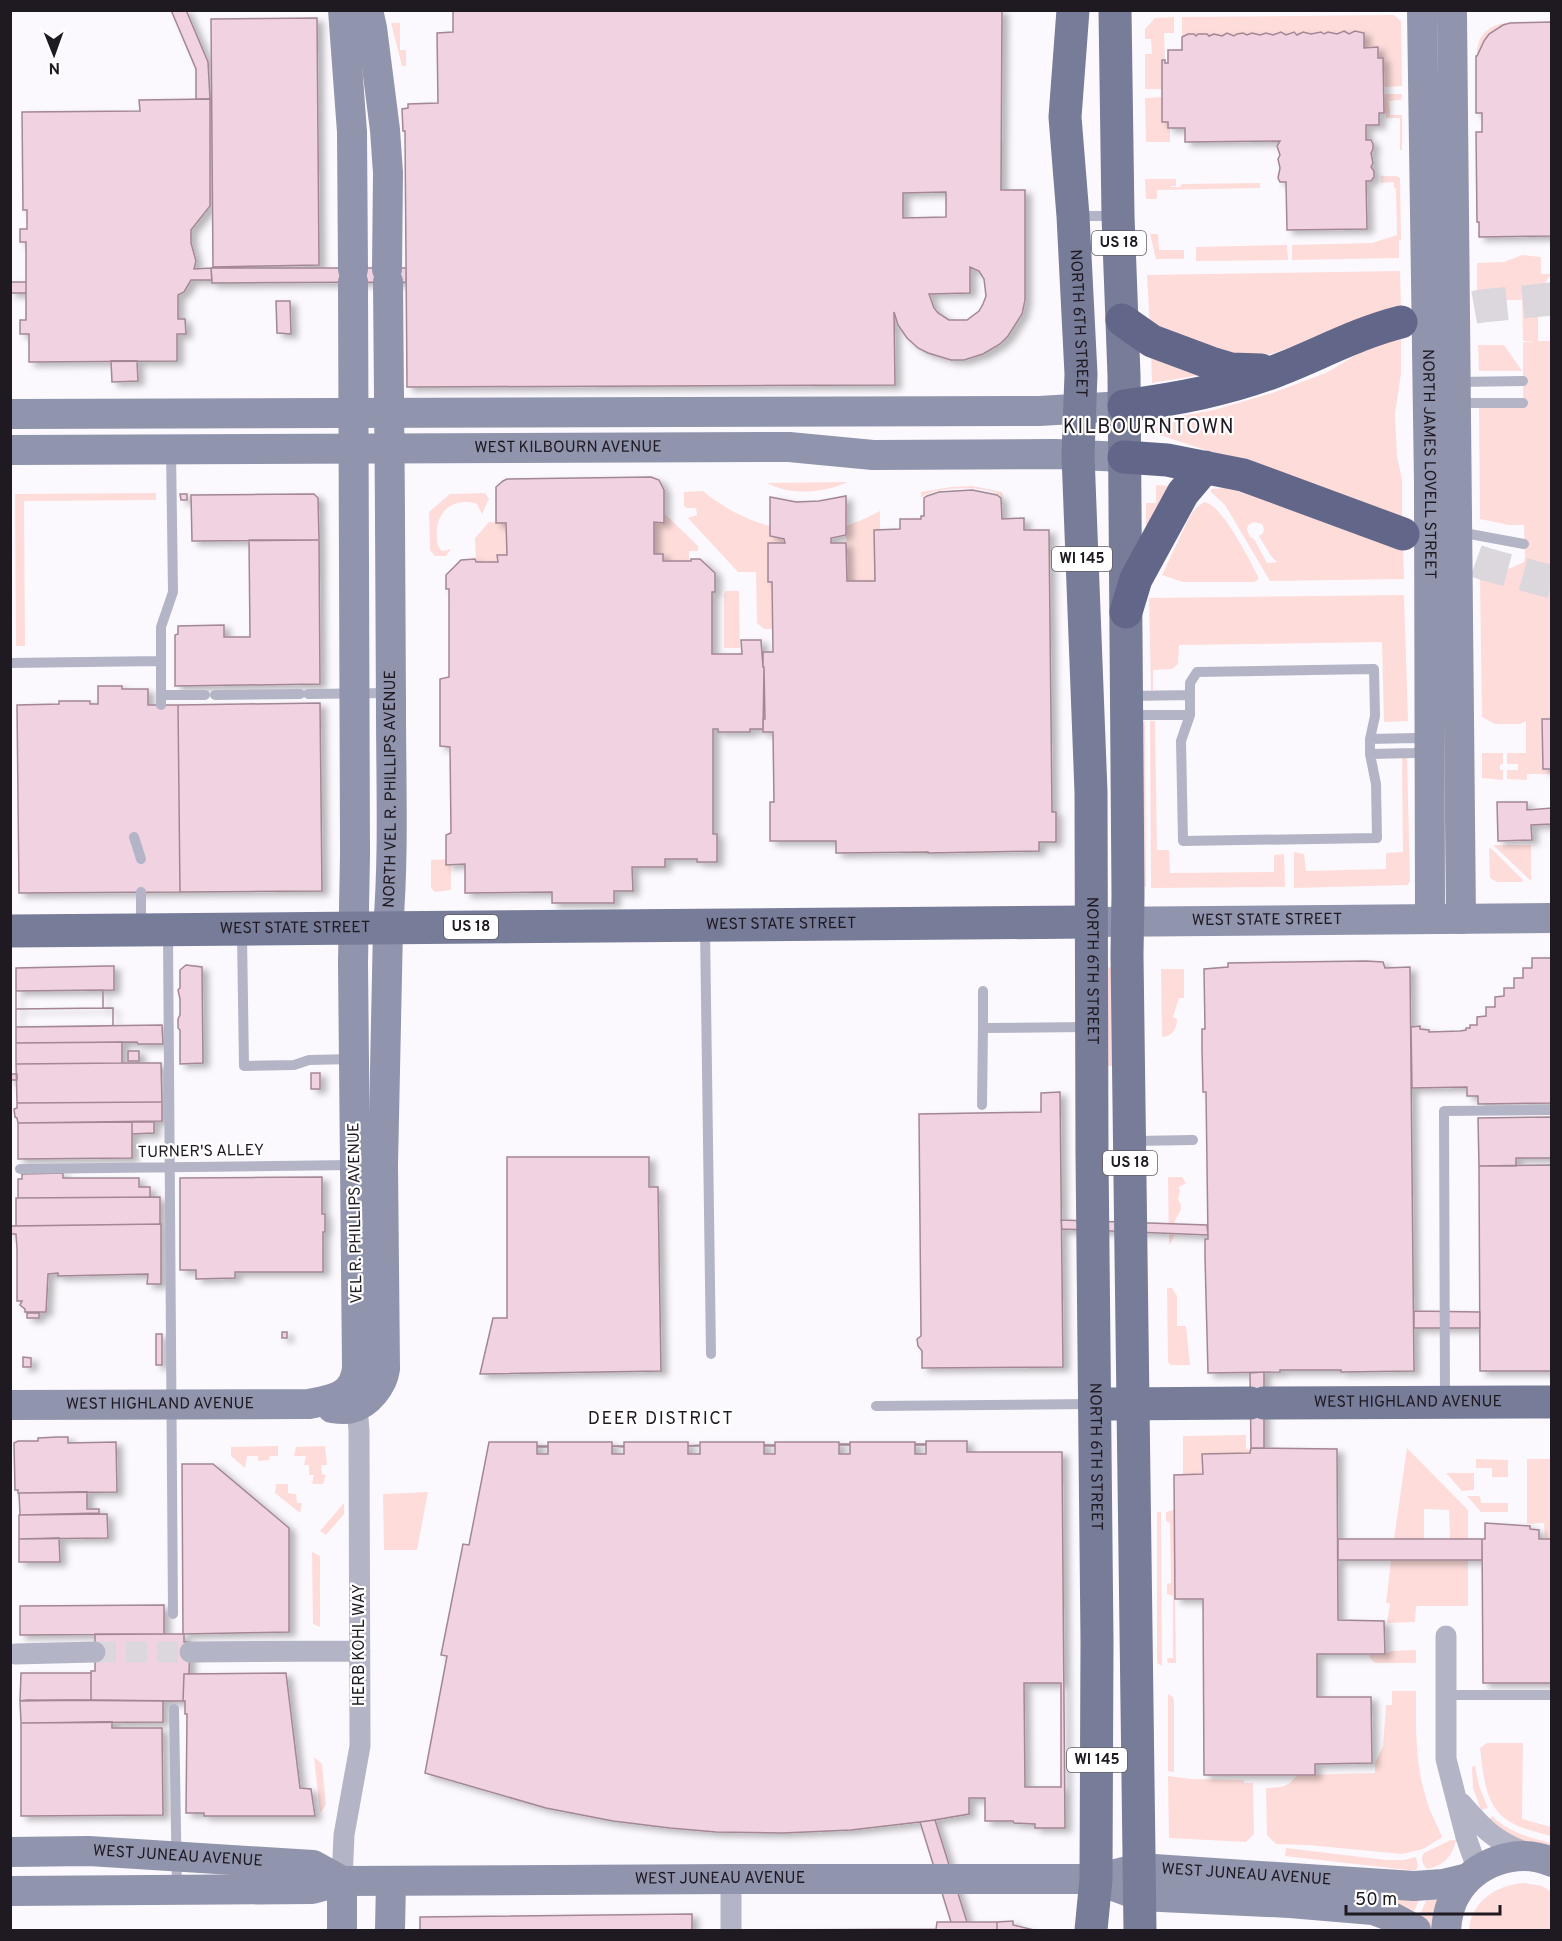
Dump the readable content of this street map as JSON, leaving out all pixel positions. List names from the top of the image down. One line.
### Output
{"streets":{"main road":["US 18","NORTH 6TH STREET","WI 145","WEST STATE STREET","WEST HIGHLAND AVENUE"],"street":["WEST KILBOURN AVENUE","NORTH JAMES LOVELL STREET","NORTH VEL R. PHILLIPS AVENUE","VEL R. PHILLIPS AVENUE","HERB KOHL WAY","WEST JUNEAU AVENUE"],"lane":["TURNER'S ALLEY"]},"crossings":[["NORTH 6TH STREET","WEST KILBOURN AVENUE"],["NORTH 6TH STREET","WEST STATE STREET"],["NORTH 6TH STREET","WEST HIGHLAND AVENUE"],["NORTH 6TH STREET","WEST JUNEAU AVENUE"],["WEST KILBOURN AVENUE","NORTH VEL R. PHILLIPS AVENUE"],["NORTH JAMES LOVELL STREET","WEST STATE STREET"],["NORTH VEL R. PHILLIPS AVENUE","WEST STATE STREET"],["NORTH VEL R. PHILLIPS AVENUE","TURNER'S ALLEY"],["NORTH VEL R. PHILLIPS AVENUE","VEL R. PHILLIPS AVENUE"],["NORTH VEL R. PHILLIPS AVENUE","WEST HIGHLAND AVENUE"],["TURNER'S ALLEY","VEL R. PHILLIPS AVENUE"],["WEST HIGHLAND AVENUE","HERB KOHL WAY"],["HERB KOHL WAY","WEST JUNEAU AVENUE"]],"districts":["KILBOURNTOWN","DEER DISTRICT"],"scale_bar":"50 m","north":"bottom"}
